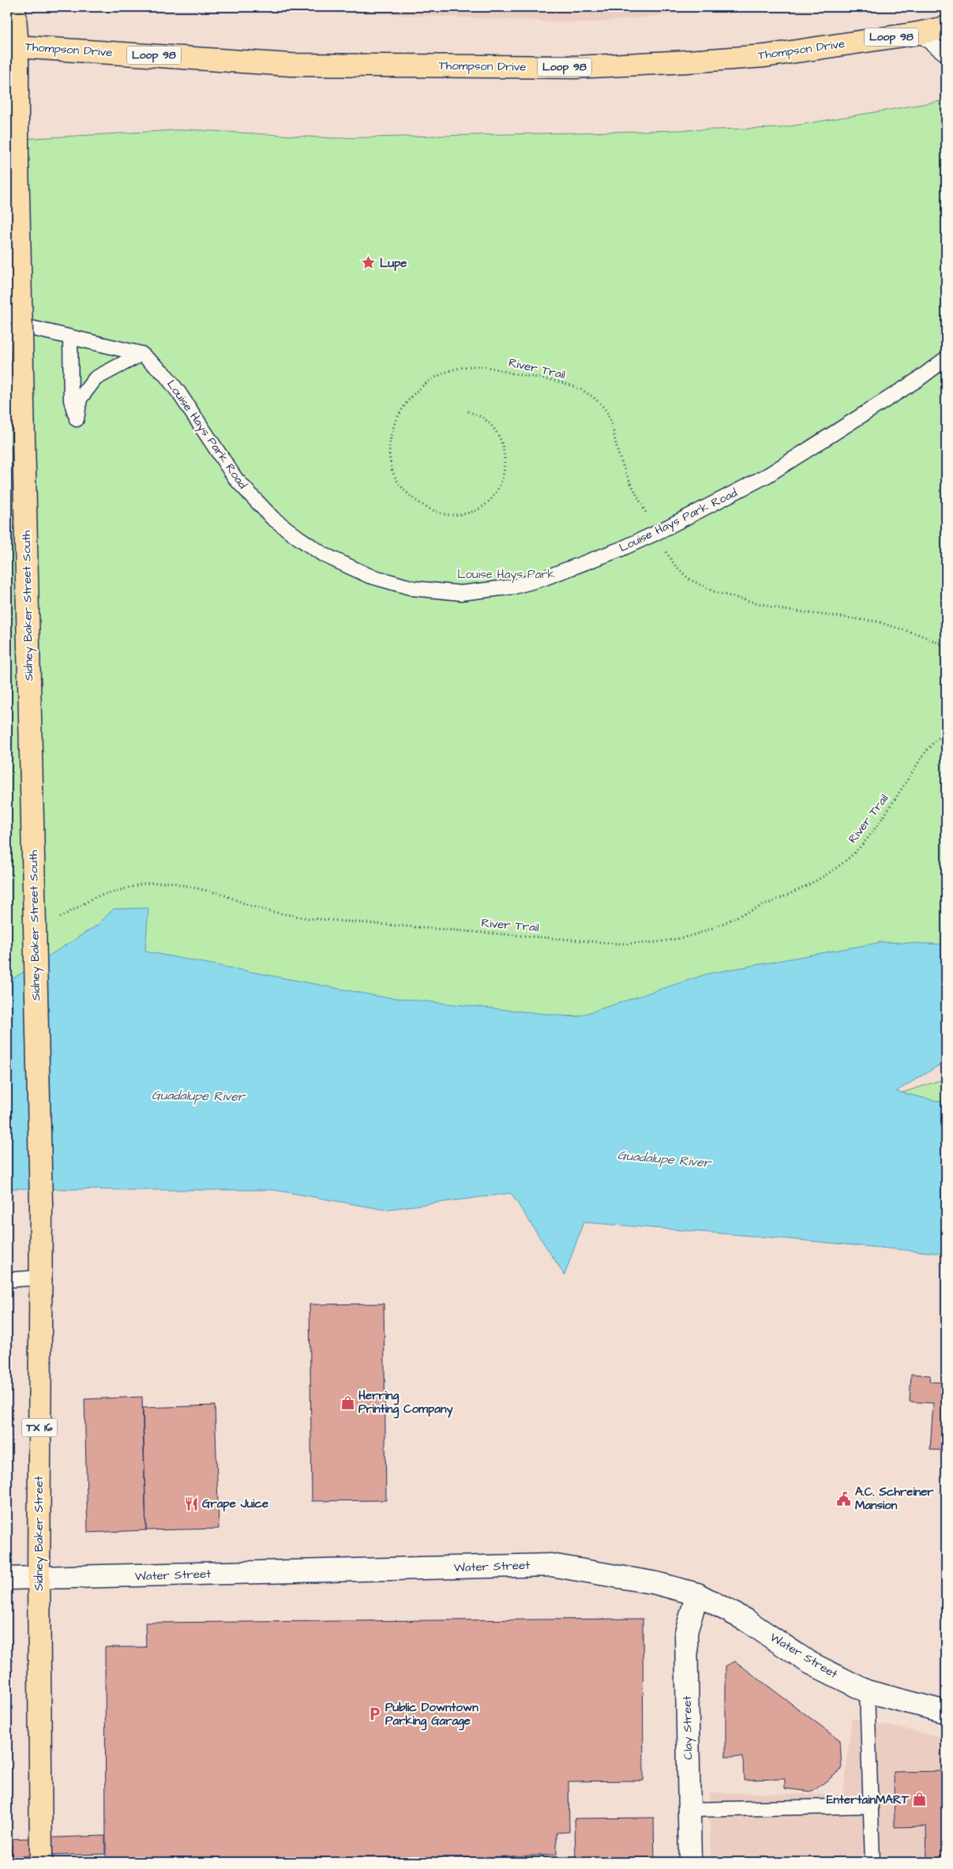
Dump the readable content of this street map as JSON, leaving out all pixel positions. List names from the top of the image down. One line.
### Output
{"streets":{"main road":["Loop 98","Thompson Drive","Sidney Baker Street South","TX 16","Sidney Baker Street"],"street":["Water Street","Clay Street"],"lane":["Louise Hays Park Road"],"path":["River Trail"]},"crossings":[["Thompson Drive","Sidney Baker Street South"],["River Trail","Louise Hays Park Road"],["Sidney Baker Street South","Sidney Baker Street"],["Sidney Baker Street","Water Street"],["Water Street","Clay Street"]],"water":["Guadalupe River"],"parks":["Louise Hays Park"],"places":{"place":["Lupe"],"shop":["Herring Printing Company","EntertainMART"],"public building":["A.C. Schreiner Mansion"],"restaurant":["Grape Juice"],"parking":["Public Downtown Parking Garage"]}}
